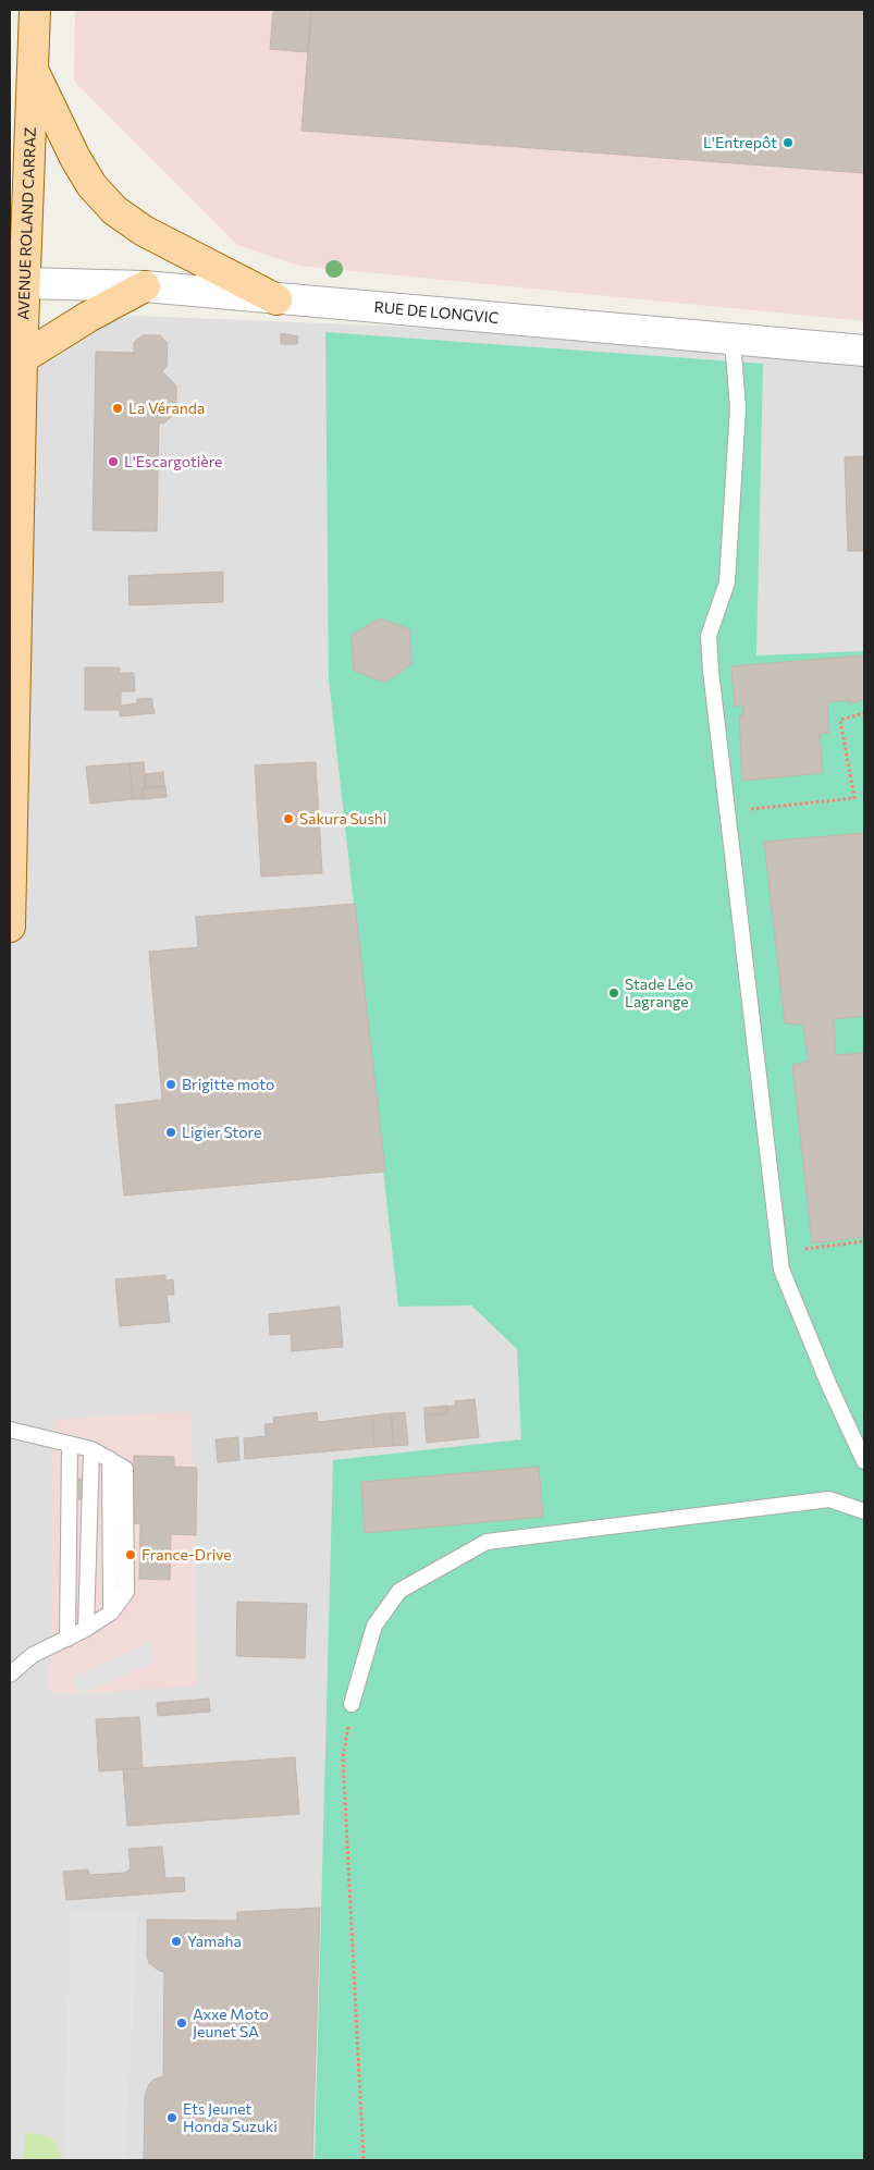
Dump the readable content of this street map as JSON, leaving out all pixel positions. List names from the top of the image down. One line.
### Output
{"streets":{"main road":["AVENUE ROLAND CARRAZ"],"street":["RUE DE LONGVIC"]},"crossings":[["AVENUE ROLAND CARRAZ","RUE DE LONGVIC"]],"places":["L'Entrepôt","La Véranda","L'Escargotière","Sakura Sushi","Stade Léo Lagrange","Brigitte moto","Ligier Store","France-Drive","Yamaha","Axxe Moto Jeunet SA","Ets Jeunet Honda Suzuki"]}
